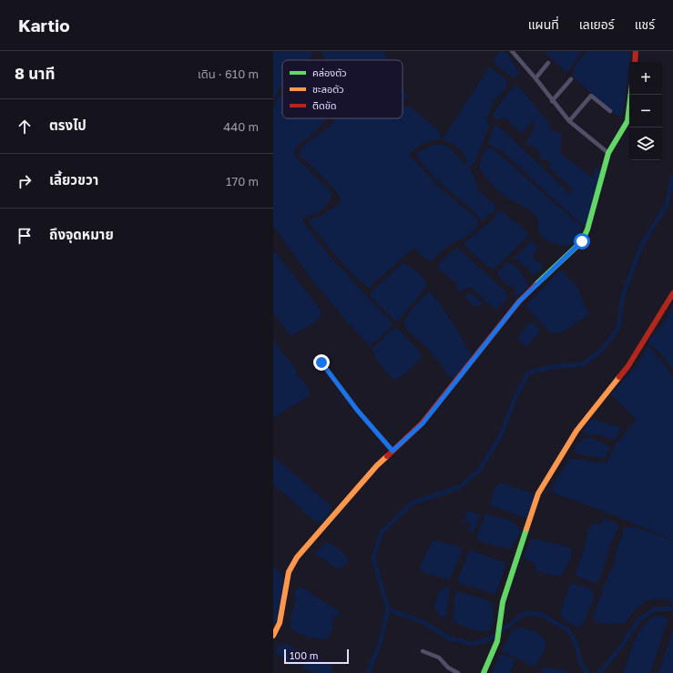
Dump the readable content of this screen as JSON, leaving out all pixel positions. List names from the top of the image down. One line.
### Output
{"legend":["คล่องตัว","ชะลอตัว","ติดขัด"],"scale_bar":"100 m","page":{"header":"Kartio","nav":["แผนที่","เลเยอร์","แชร์"],"heading":["8 นาที","เดิน · 610 m"],"map_buttons":["+","−"],"list":[["ตรงไป","440 m"],["เลี้ยวขวา","170 m"],"ถึงจุดหมาย"],"scale":"100 m"}}
